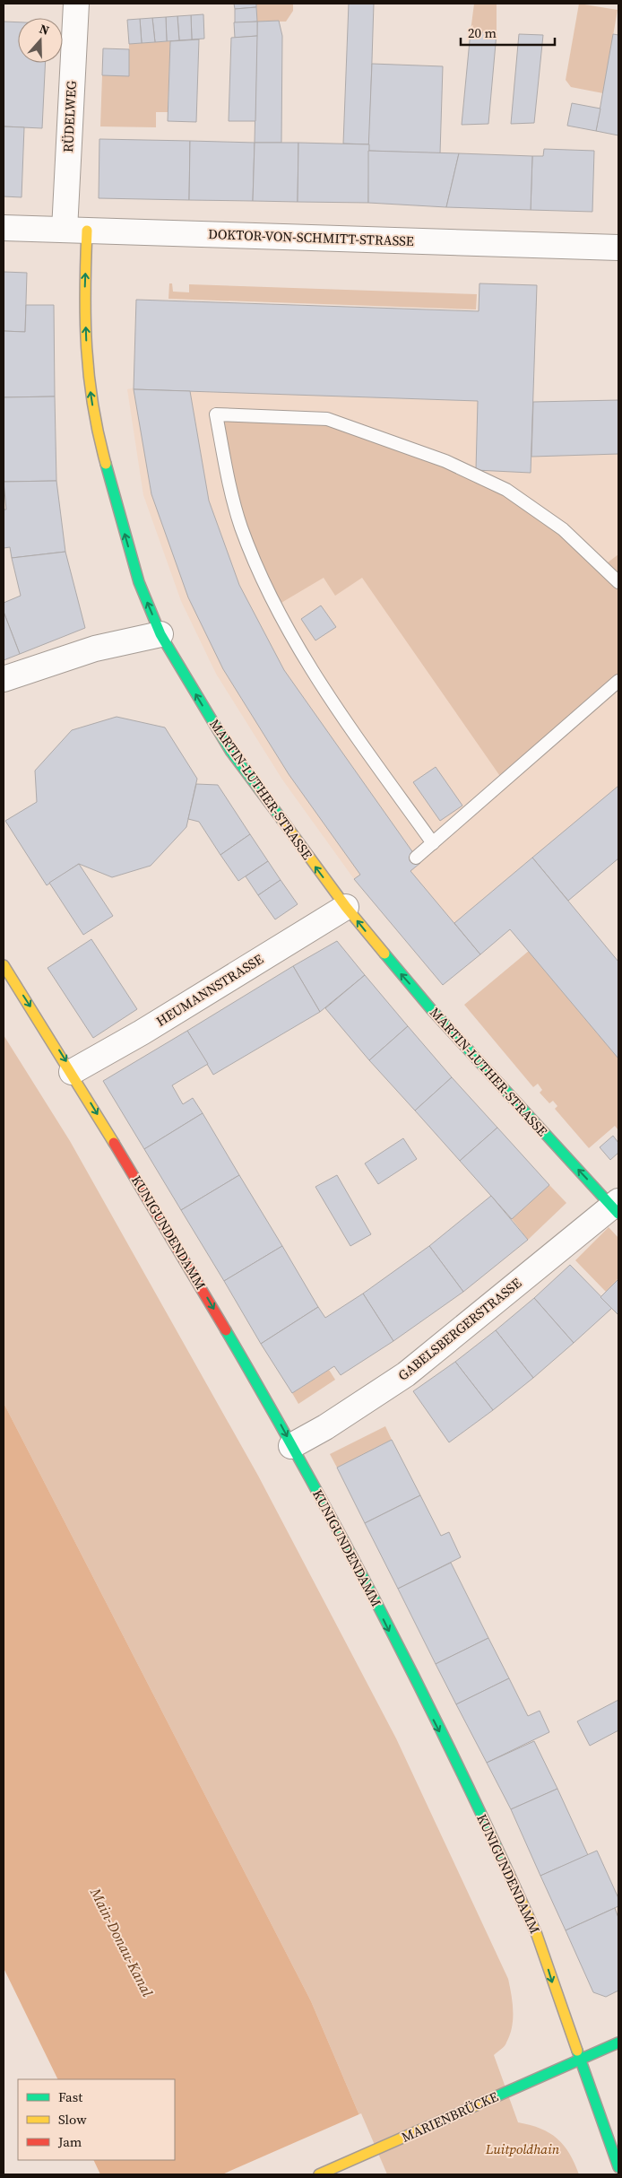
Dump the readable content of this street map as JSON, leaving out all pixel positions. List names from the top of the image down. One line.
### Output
{"streets":{"street":["RÜDELWEG","DOKTOR-VON-SCHMITT-STRASSE","MARTIN-LUTHER-STRASSE","HEUMANNSTRASSE","KUNIGUNDENDAMM","GABELSBERGERSTRASSE","MARIENBRÜCKE"]},"crossings":[["RÜDELWEG","DOKTOR-VON-SCHMITT-STRASSE"],["RÜDELWEG","MARTIN-LUTHER-STRASSE"],["DOKTOR-VON-SCHMITT-STRASSE","MARTIN-LUTHER-STRASSE"],["MARTIN-LUTHER-STRASSE","HEUMANNSTRASSE"],["MARTIN-LUTHER-STRASSE","GABELSBERGERSTRASSE"],["HEUMANNSTRASSE","KUNIGUNDENDAMM"],["KUNIGUNDENDAMM","GABELSBERGERSTRASSE"],["KUNIGUNDENDAMM","MARIENBRÜCKE"]],"one_way":["MARTIN-LUTHER-STRASSE","KUNIGUNDENDAMM"],"water":["Main-Donau-Kanal"],"parks":["Luitpoldhain"],"legend":["Fast","Slow","Jam"],"scale_bar":"20 m","north":"top"}
